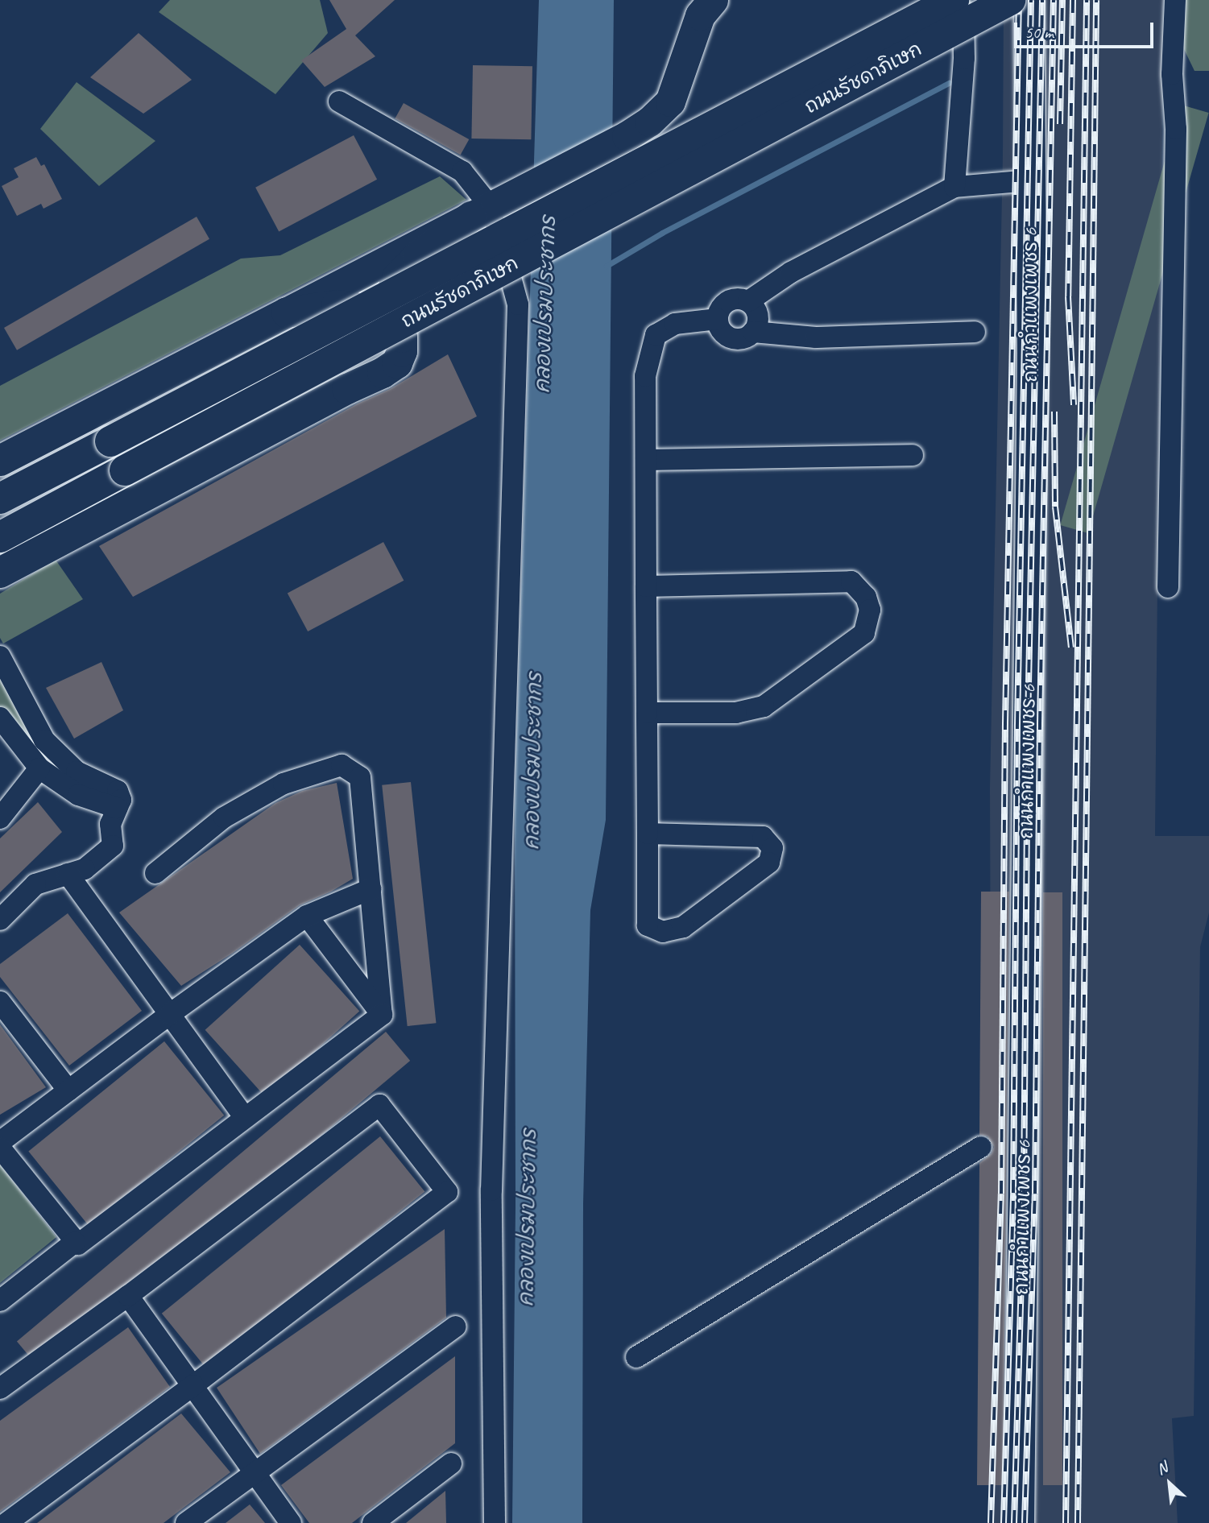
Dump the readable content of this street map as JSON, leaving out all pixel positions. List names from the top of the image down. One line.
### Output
{"streets":{"main road":["ถนนรัชดาภิเษก"],"street":["ถนนกำแพงเพชร 6"]},"water":["คลองเปรมประชากร"],"scale_bar":"50 m","north":"top left"}
